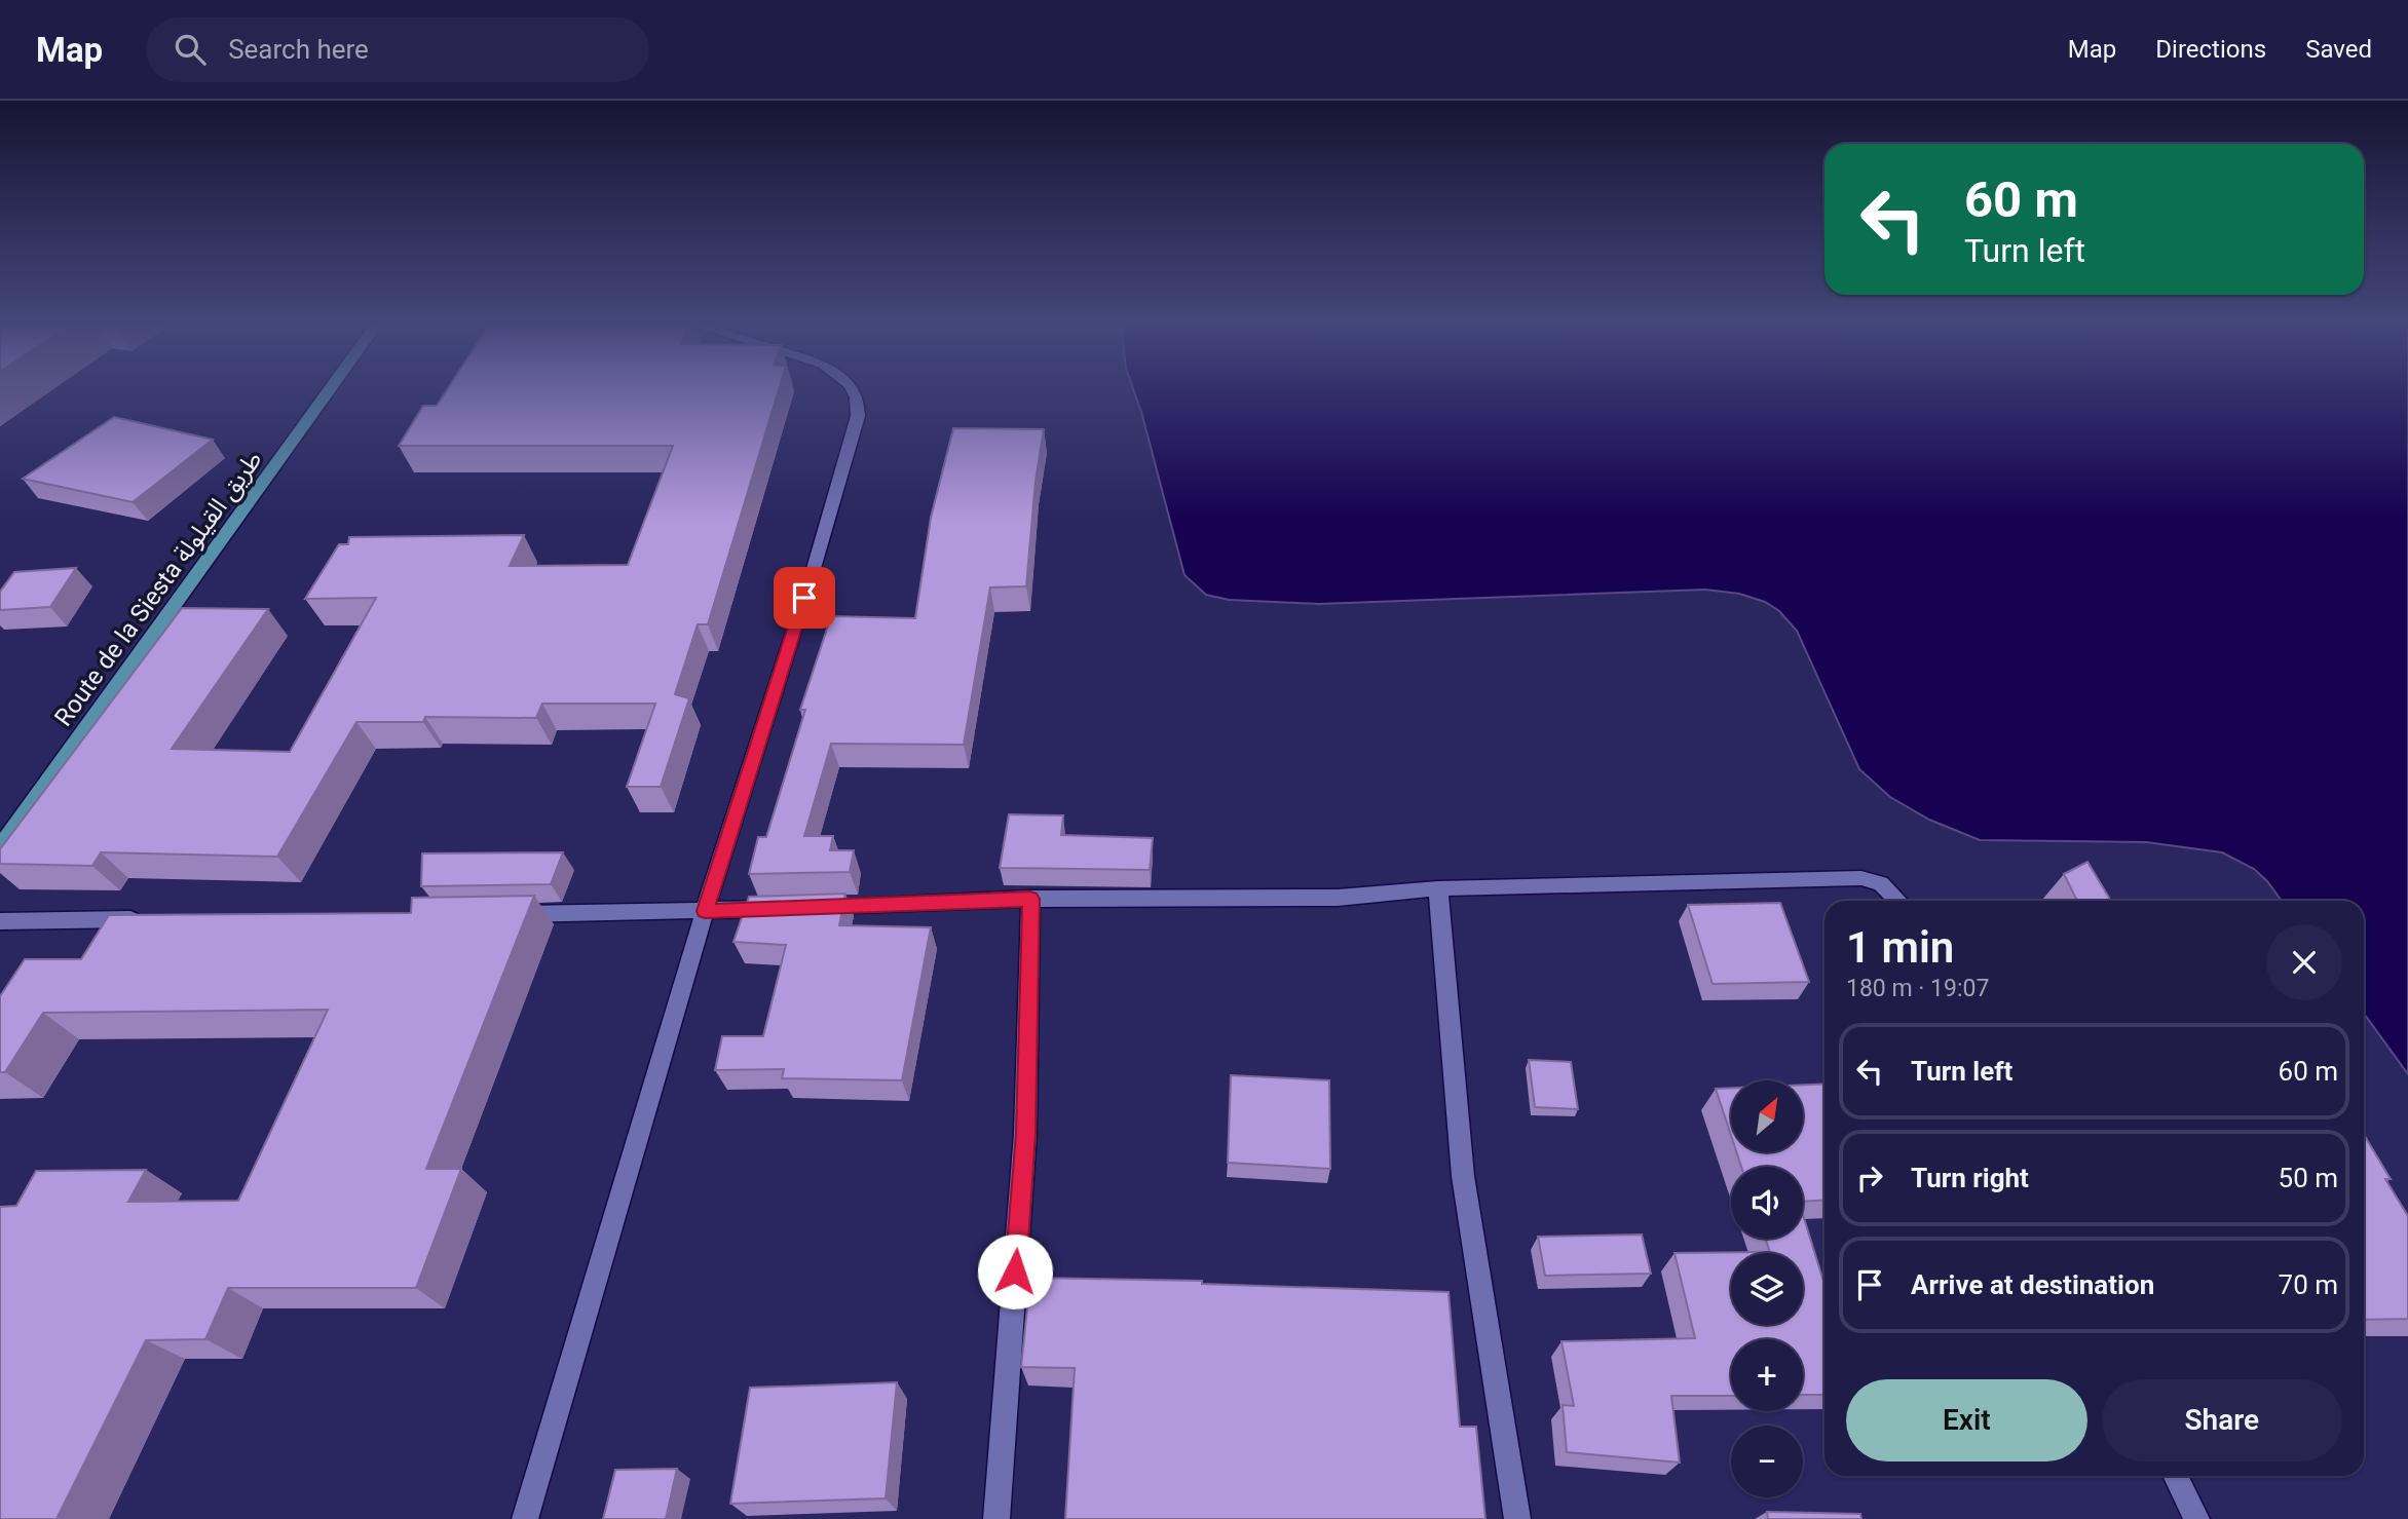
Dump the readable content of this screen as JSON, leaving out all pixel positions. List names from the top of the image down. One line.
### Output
{"streets":{"main road":["Route de la Siesta طريق القيلولة"]},"north":"top right","page":{"header":"Map","search":"Search here","nav":["Map","Directions","Saved"],"turn":["60 m","Turn left"],"heading":["1 min","180 m · 19:07"],"list":[{"name":"Turn left","value":"60 m"},{"name":"Turn right","value":"50 m"},{"name":"Arrive at destination","value":"70 m"}],"map_buttons":["+","−"],"buttons":["Exit","Share"]}}
